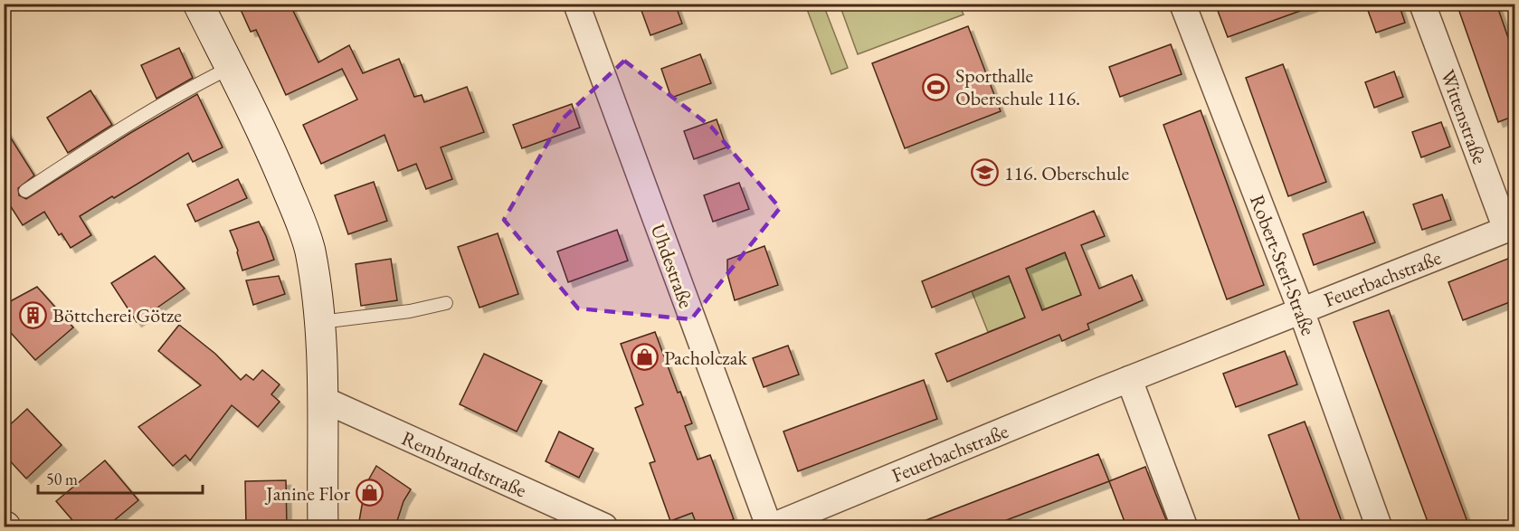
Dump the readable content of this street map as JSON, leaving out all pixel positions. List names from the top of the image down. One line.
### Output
{"streets":{"street":["Wittenstraße","Robert-Sterl-Straße","Uhdestraße","Feuerbachstraße","Rembrandtstraße"]},"crossings":[["Wittenstraße","Feuerbachstraße"],["Robert-Sterl-Straße","Feuerbachstraße"],["Uhdestraße","Feuerbachstraße"]],"places":{"sports":["Sporthalle Oberschule 116."],"school or university":["116. Oberschule"],"building":["Böttcherei Götze"],"shop":["Pacholczak","Janine Flor"]},"scale_bar":"50 m"}
